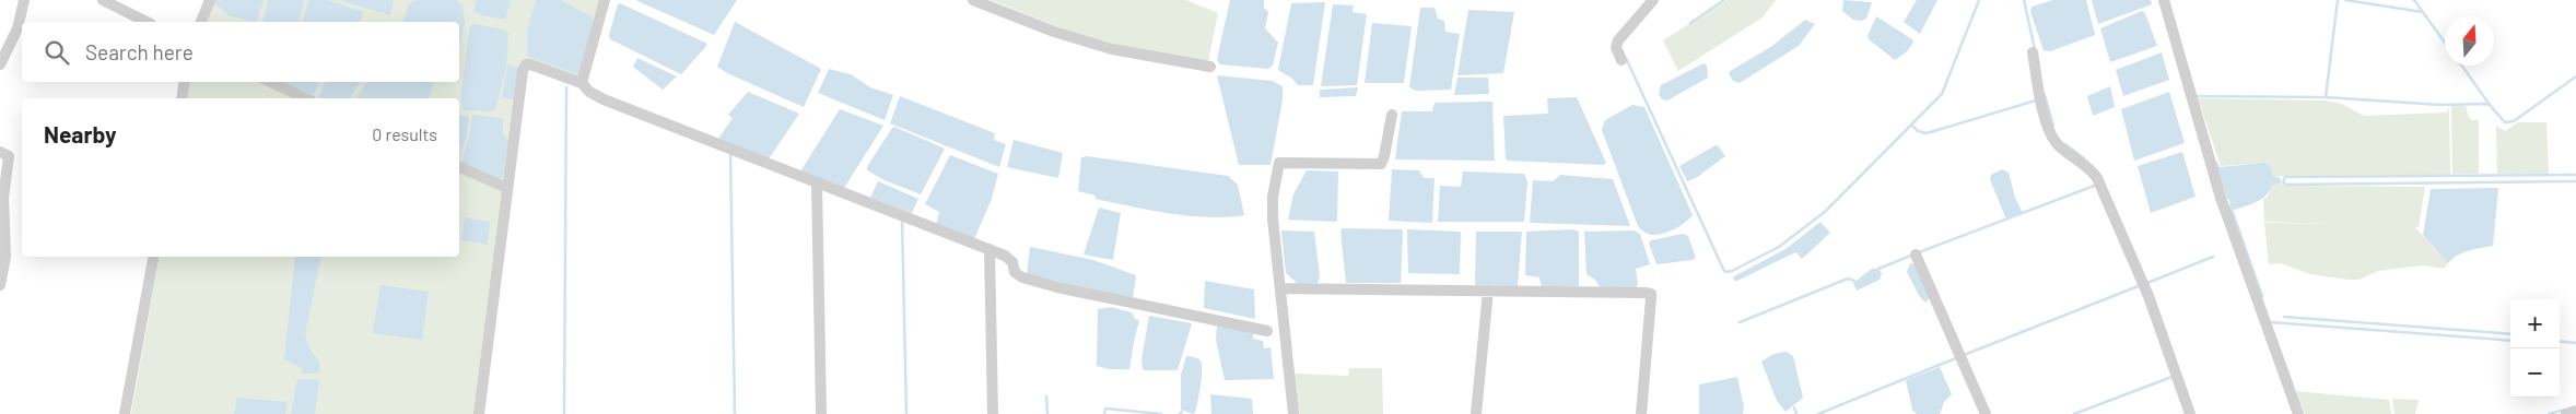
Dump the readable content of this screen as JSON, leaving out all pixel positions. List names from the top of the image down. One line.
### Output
{"north":"top","page":{"search":"Search here","heading":["Nearby","0 results"],"map_buttons":["+","−"]}}
